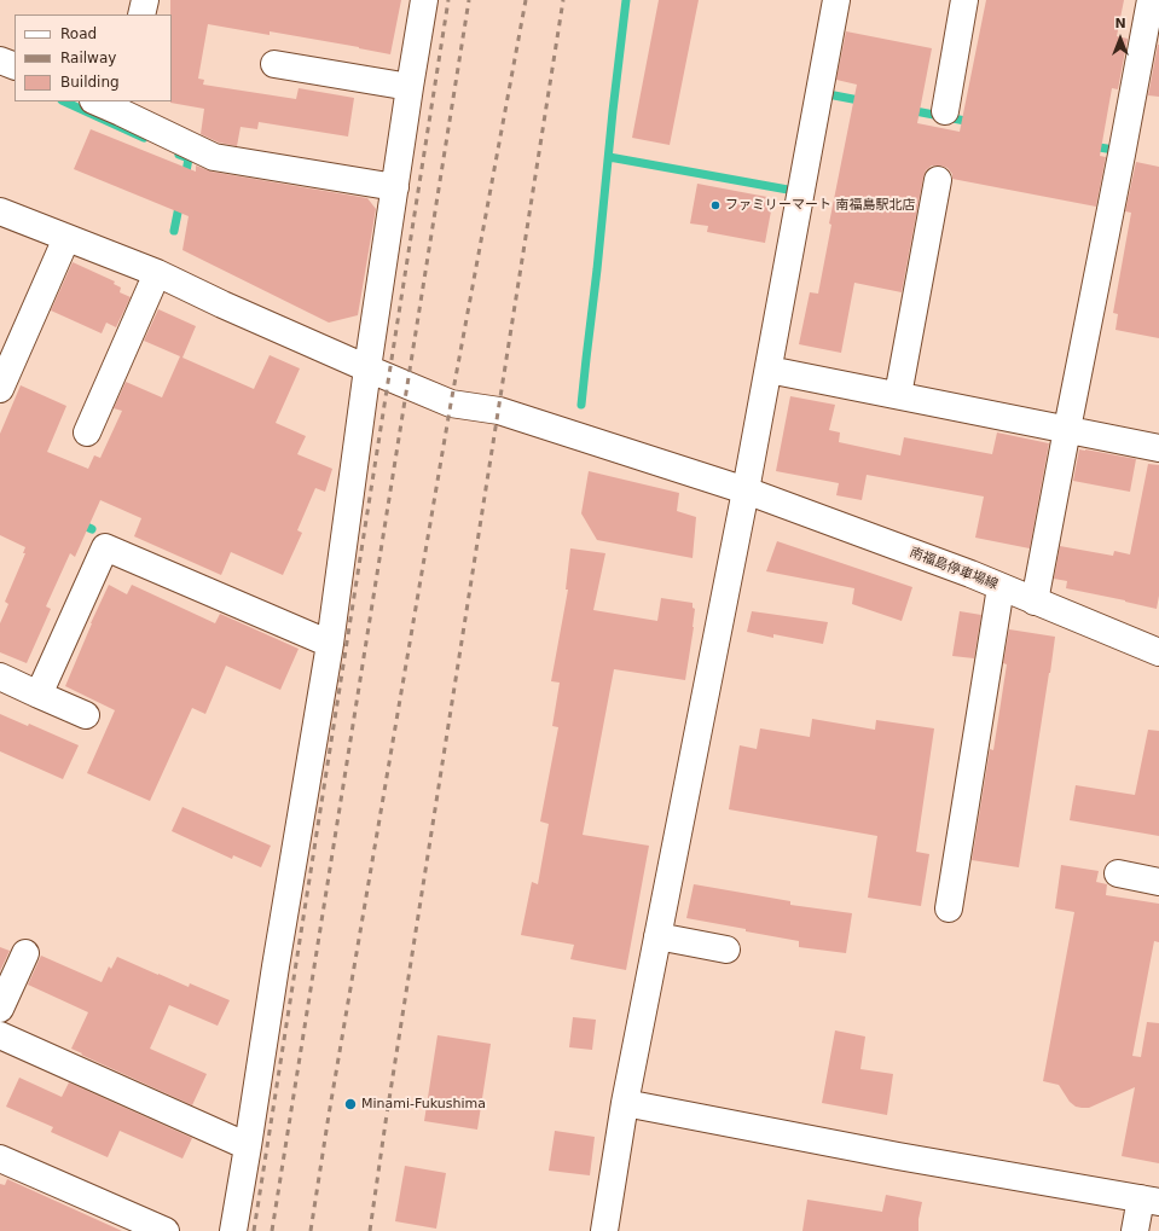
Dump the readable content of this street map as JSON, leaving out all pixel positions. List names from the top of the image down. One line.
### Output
{"streets":{"street":["南福島停車場線"]},"places":["ファミリーマート 南福島駅北店","Minami-Fukushima"],"legend":["Road","Railway","Building"],"north":"top"}
